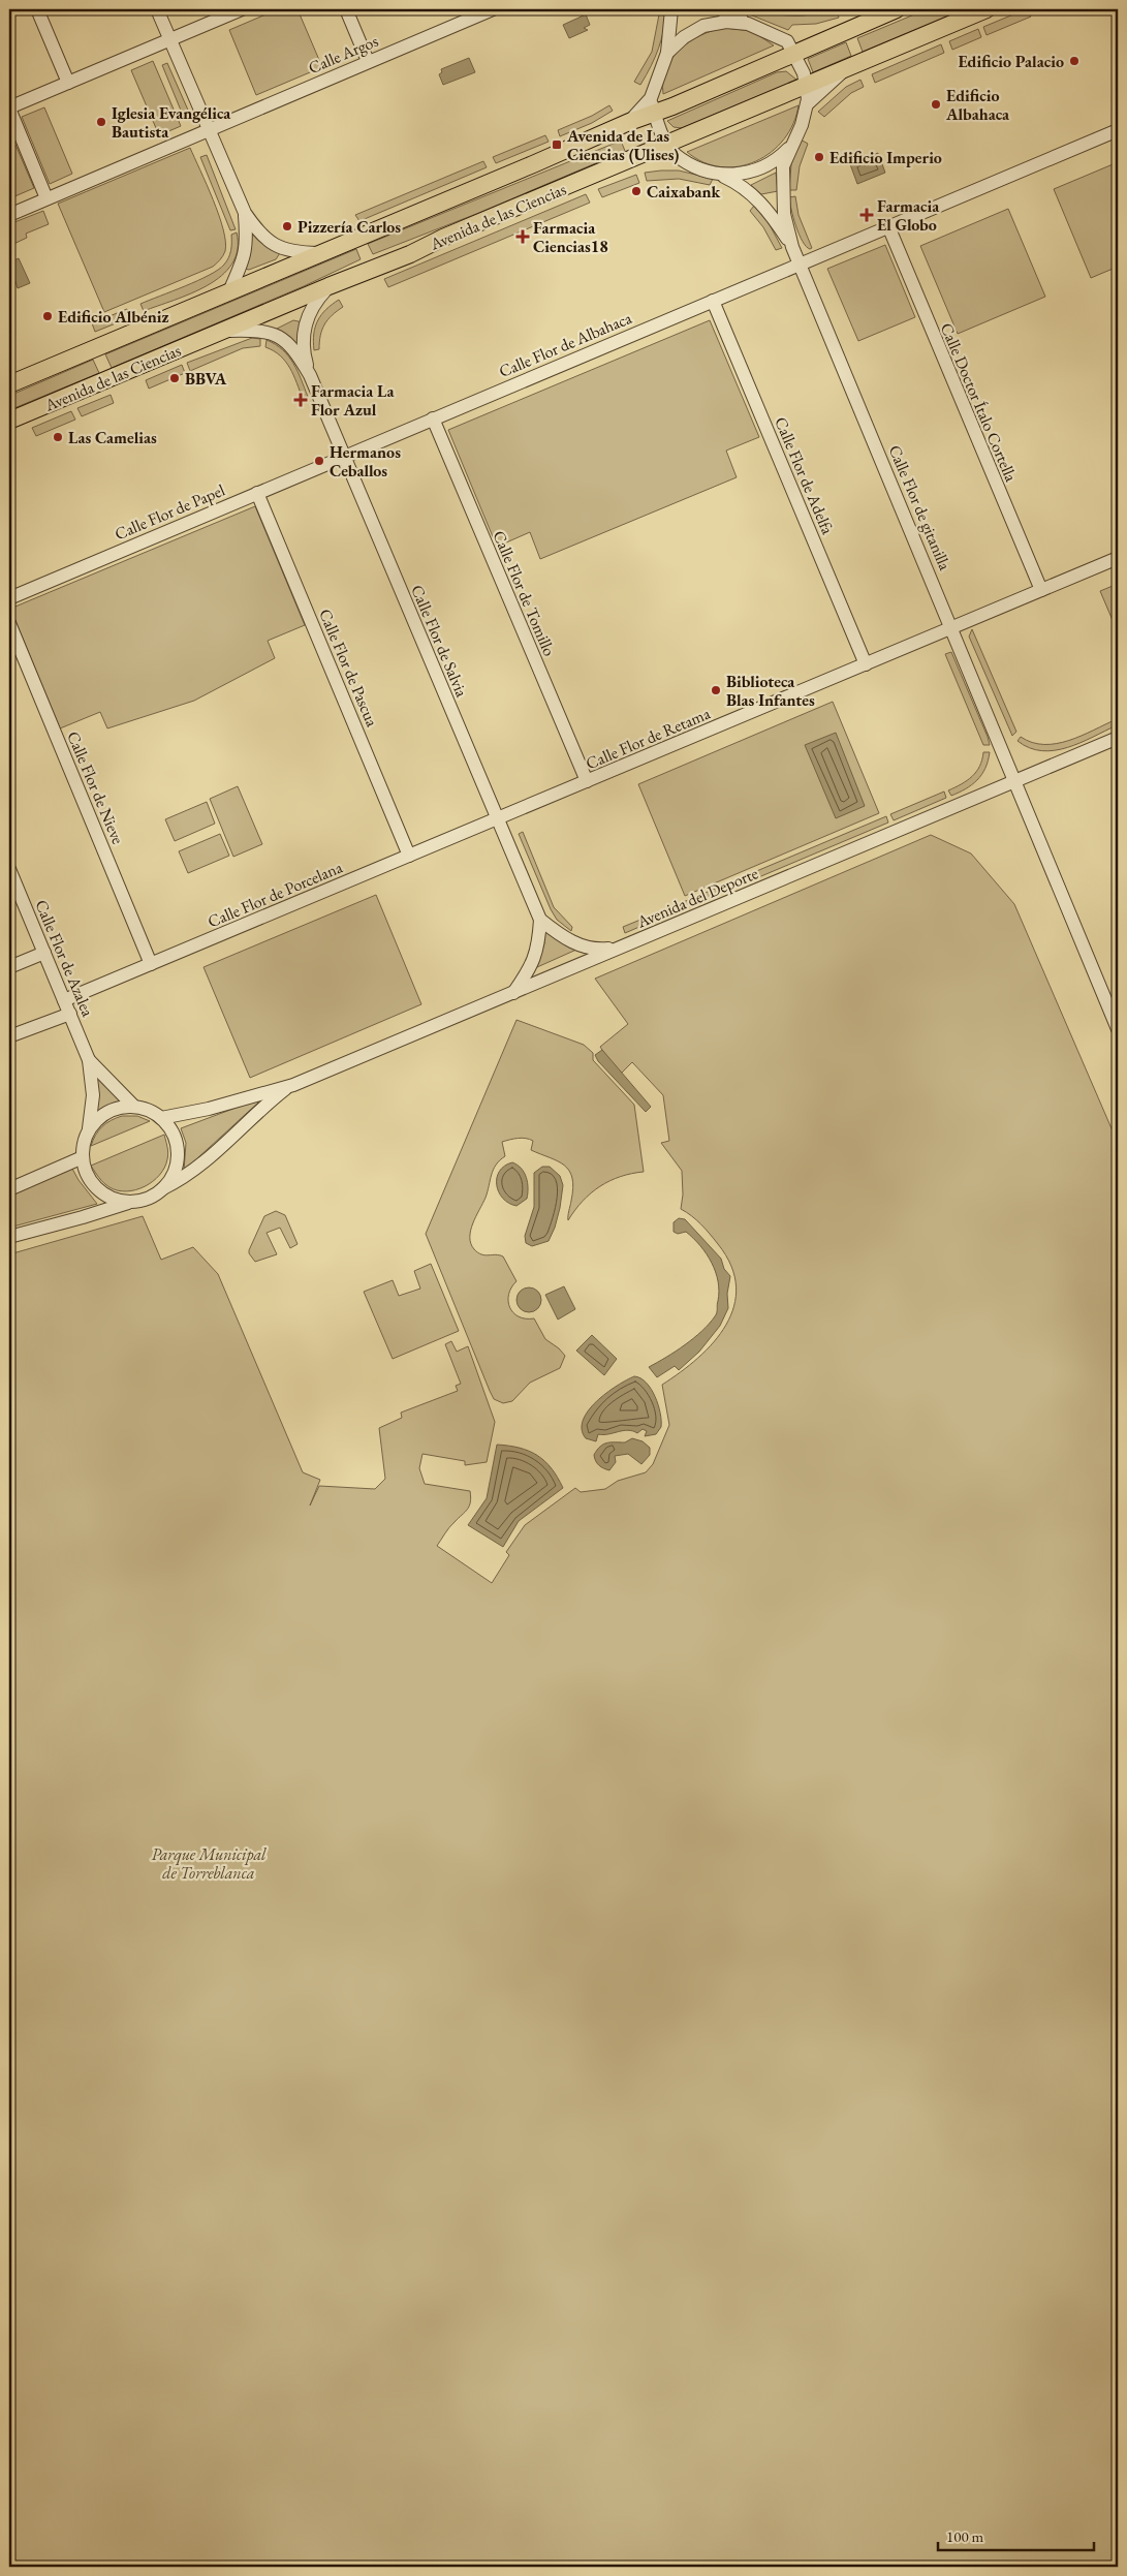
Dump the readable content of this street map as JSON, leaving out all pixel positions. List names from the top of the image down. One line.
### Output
{"streets":{"main road":["Avenida de las Ciencias"],"street":["Calle Argos","Calle Flor de Albahaca","Calle Doctor Ítalo Cortella","Calle Flor de Adelfa","Calle Flor de gitanilla","Calle Flor de Papel","Calle Flor de Tomillo","Calle Flor de Salvia","Calle Flor de Pascua","Calle Flor de Retama","Calle Flor de Nieve","Calle Flor de Porcelana","Avenida del Deporte","Calle Flor de Azalea"]},"crossings":[["Avenida de las Ciencias","Calle Flor de Salvia"],["Calle Flor de Albahaca","Calle Doctor Ítalo Cortella"],["Calle Flor de Albahaca","Calle Flor de Adelfa"],["Calle Flor de Albahaca","Calle Flor de gitanilla"],["Calle Flor de Albahaca","Calle Flor de Papel"],["Calle Flor de Albahaca","Calle Flor de Tomillo"],["Calle Flor de Albahaca","Calle Flor de Salvia"],["Calle Doctor Ítalo Cortella","Calle Flor de Retama"],["Calle Flor de Adelfa","Calle Flor de Retama"],["Calle Flor de gitanilla","Calle Flor de Retama"],["Calle Flor de gitanilla","Avenida del Deporte"],["Calle Flor de Papel","Calle Flor de Salvia"],["Calle Flor de Papel","Calle Flor de Pascua"],["Calle Flor de Tomillo","Calle Flor de Retama"],["Calle Flor de Salvia","Calle Flor de Retama"],["Calle Flor de Salvia","Calle Flor de Porcelana"],["Calle Flor de Pascua","Calle Flor de Porcelana"],["Calle Flor de Retama","Calle Flor de Porcelana"],["Calle Flor de Nieve","Calle Flor de Porcelana"],["Calle Flor de Porcelana","Calle Flor de Azalea"]],"parks":["Parque Municipal de Torreblanca"],"places":{"other":["Edificio Palacio","Edificio Albahaca","Iglesia Evangélica Bautista","Edificio Imperio","Caixabank","Pizzería Carlos","Edificio Albéniz","BBVA","Las Camelias","Hermanos Ceballos","Biblioteca Blas Infantes"],"transit":["Avenida de Las Ciencias (Ulises)"],"health":["Farmacia El Globo","Farmacia Ciencias18","Farmacia La Flor Azul"]},"scale_bar":"100 m"}
